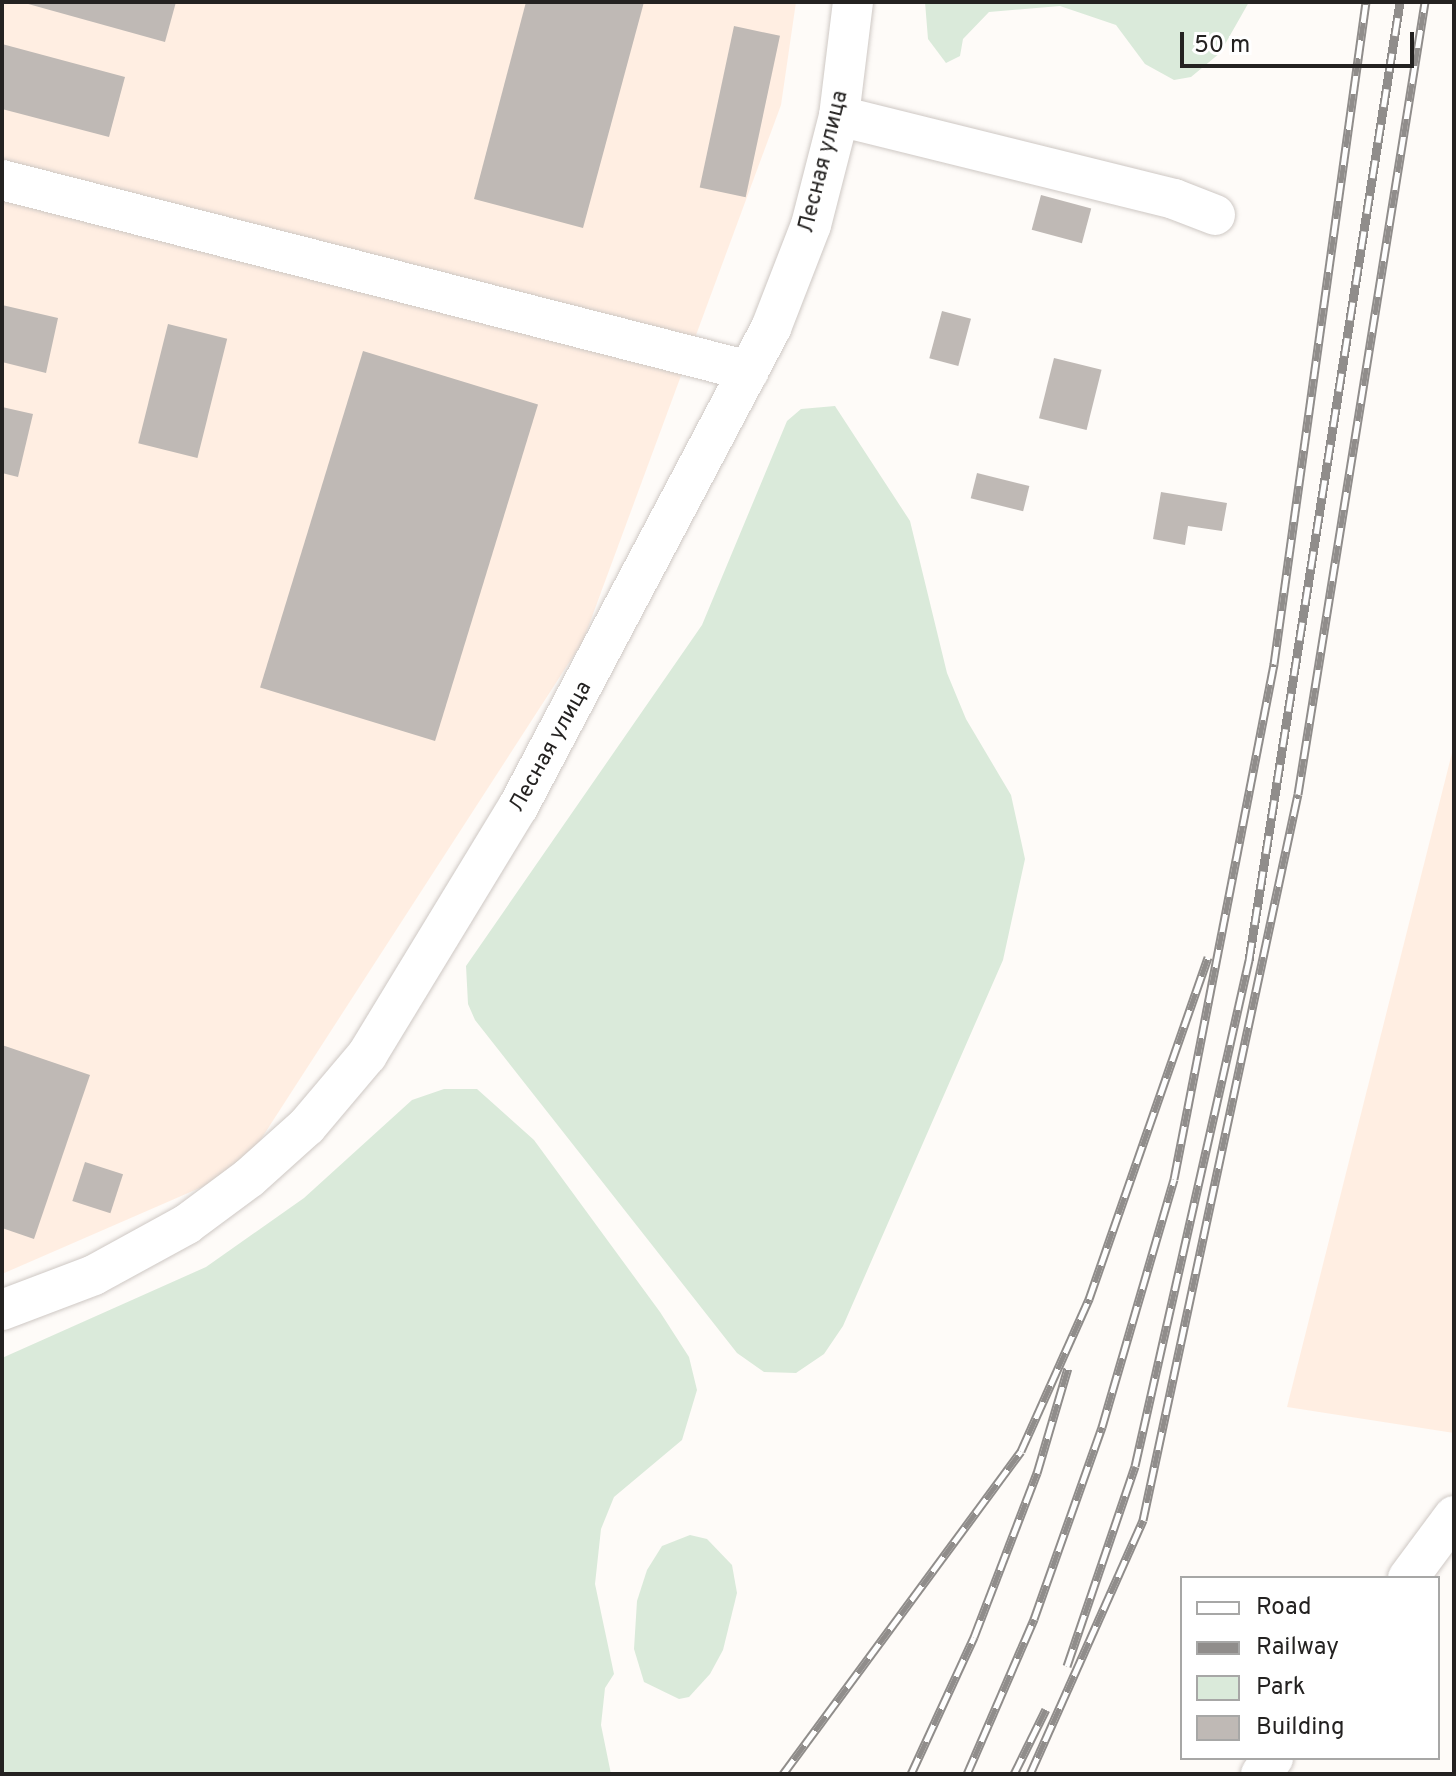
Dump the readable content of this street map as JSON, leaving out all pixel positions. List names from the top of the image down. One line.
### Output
{"streets":{"street":["Лесная улица"]},"legend":["Road","Railway","Park","Building"],"scale_bar":"50 m"}
